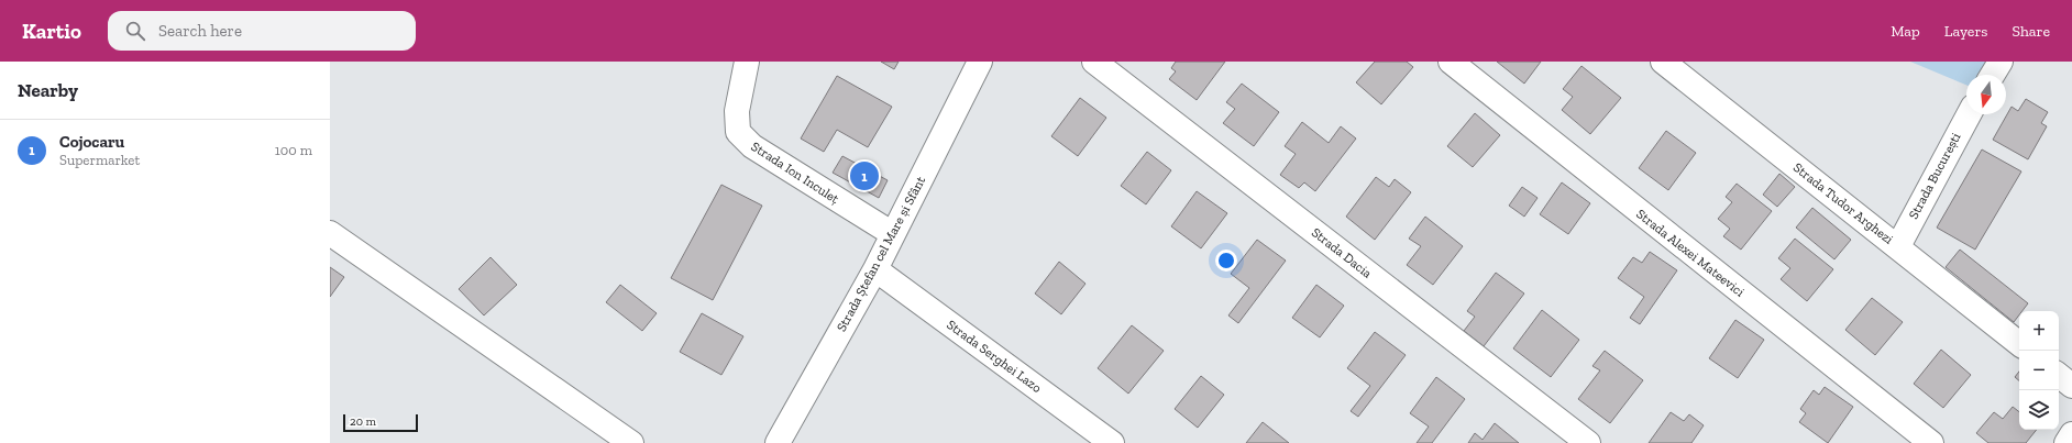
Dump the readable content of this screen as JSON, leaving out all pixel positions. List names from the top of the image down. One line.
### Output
{"streets":{"street":["Strada Ion Inculeț","Strada București","Strada Tudor Arghezi","Strada Dacia","Strada Alexei Mateevici","Strada Ștefan cel Mare și Sfânt","Strada Serghei Lazo"]},"crossings":[["Strada Ion Inculeț","Strada Ștefan cel Mare și Sfânt"],["Strada București","Strada Tudor Arghezi"],["Strada Ștefan cel Mare și Sfânt","Strada Serghei Lazo"]],"scale_bar":"20 m","north":"bottom","page":{"header":"Kartio","search":"Search here","nav":["Map","Layers","Share"],"heading":"Nearby","list":[{"mark":"1","name":"Cojocaru","note":"Supermarket","value":"100 m"}],"pins":"1","map_buttons":["+","−"],"scale":"20 m"}}
